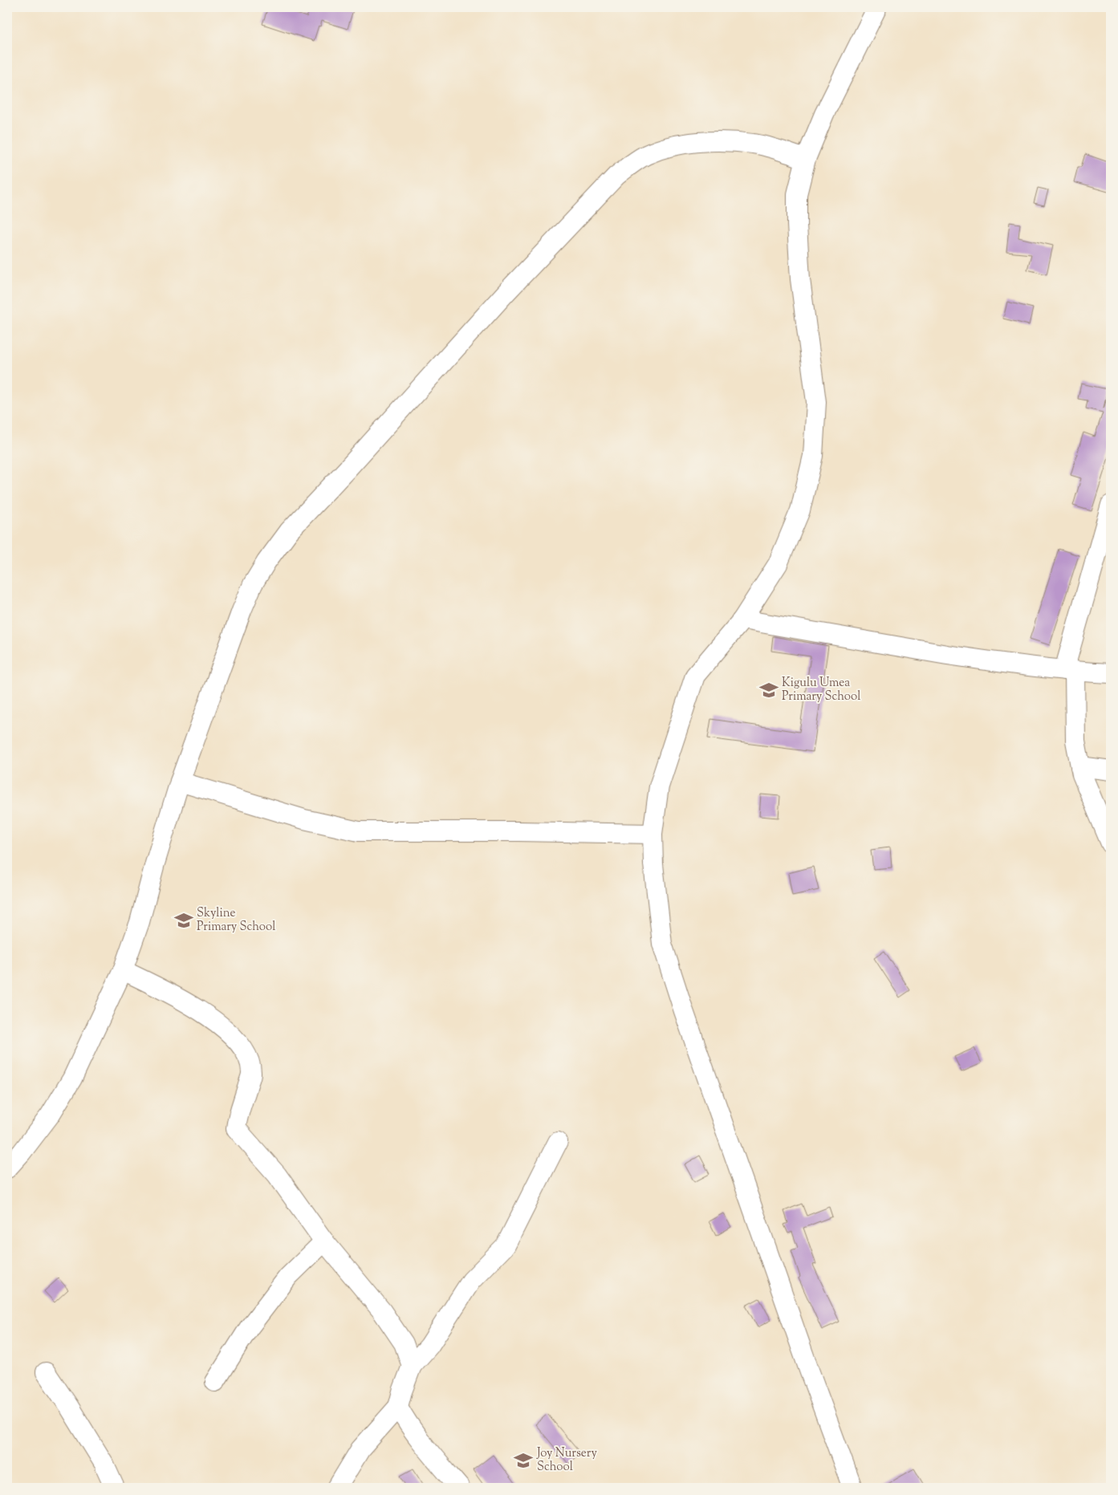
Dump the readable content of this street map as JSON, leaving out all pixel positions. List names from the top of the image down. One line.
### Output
{"places":{"school or university":["Kigulu Umea Primary School","Skyline Primary School","Joy Nursery School"]}}
